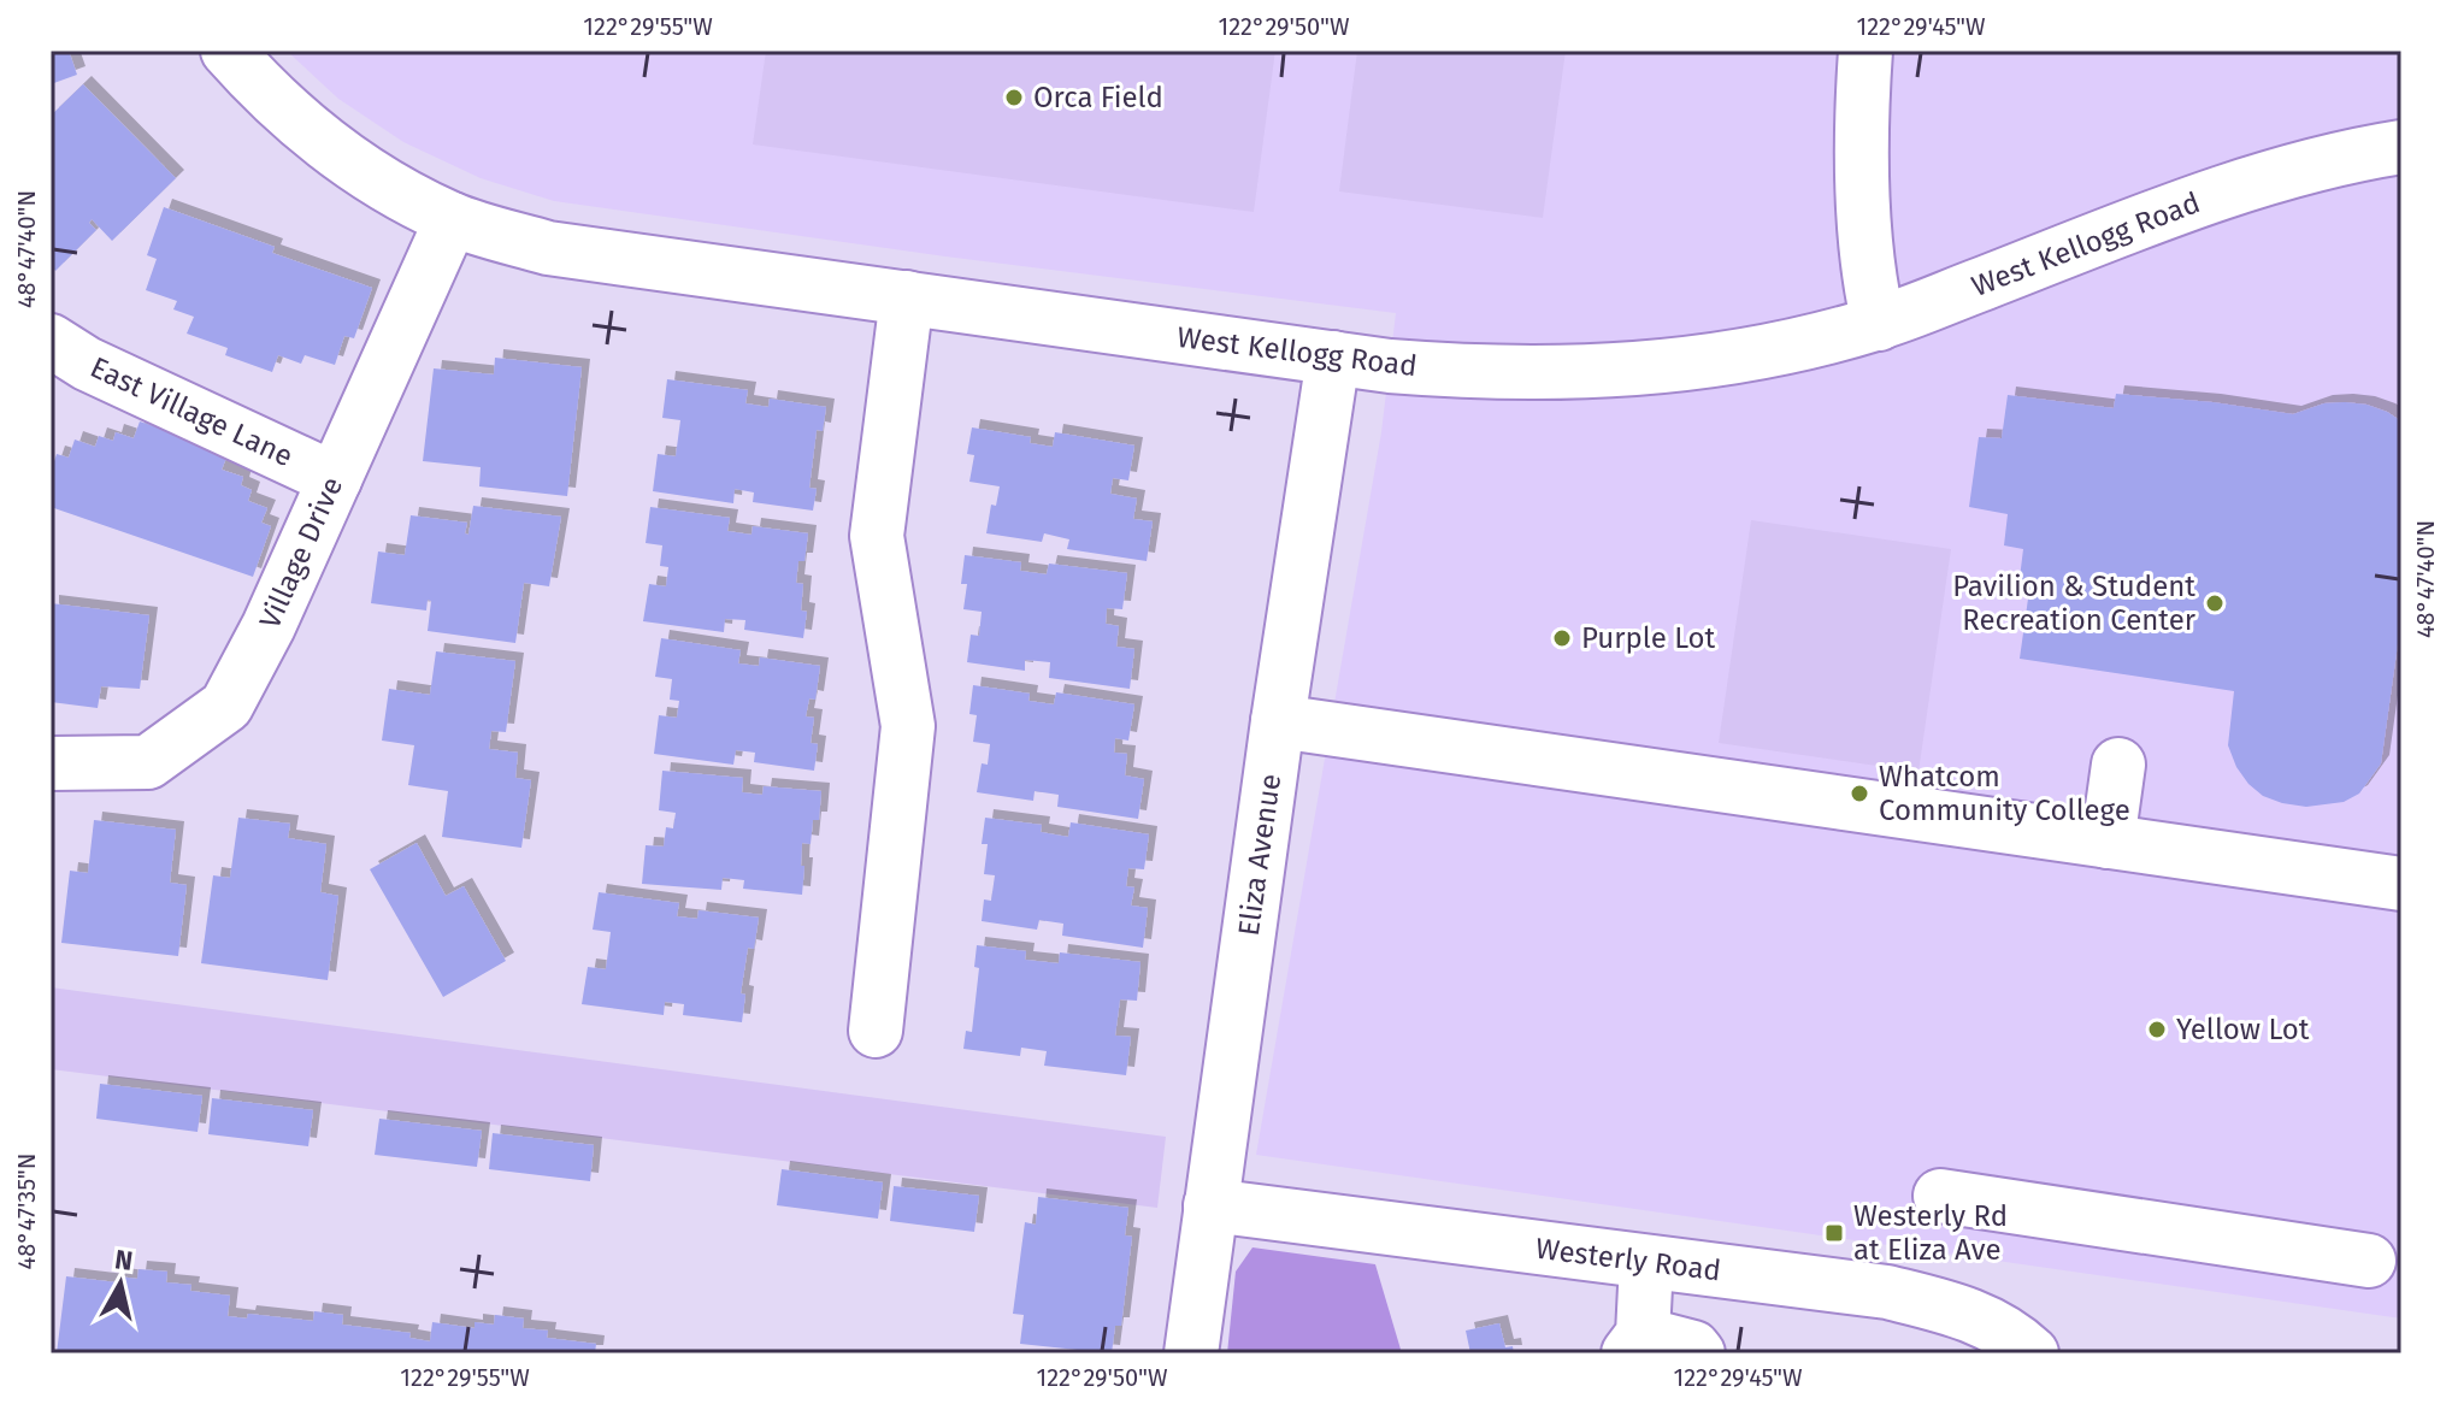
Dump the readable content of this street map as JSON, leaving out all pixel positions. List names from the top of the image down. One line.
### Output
{"streets":{"street":["West Kellogg Road","East Village Lane","Village Drive","Eliza Avenue","Westerly Road"]},"crossings":[["West Kellogg Road","Village Drive"],["West Kellogg Road","Eliza Avenue"],["East Village Lane","Village Drive"],["Eliza Avenue","Westerly Road"]],"places":{"other":["Orca Field","Pavilion & Student Recreation Center","Purple Lot","Whatcom Community College","Yellow Lot"],"transit":["Westerly Rd at Eliza Ave"]},"north":"top","coordinates":["122°29'55\"W","122°29'50\"W","122°29'45\"W","48°47'40\"N","48°47'35\"N"]}
